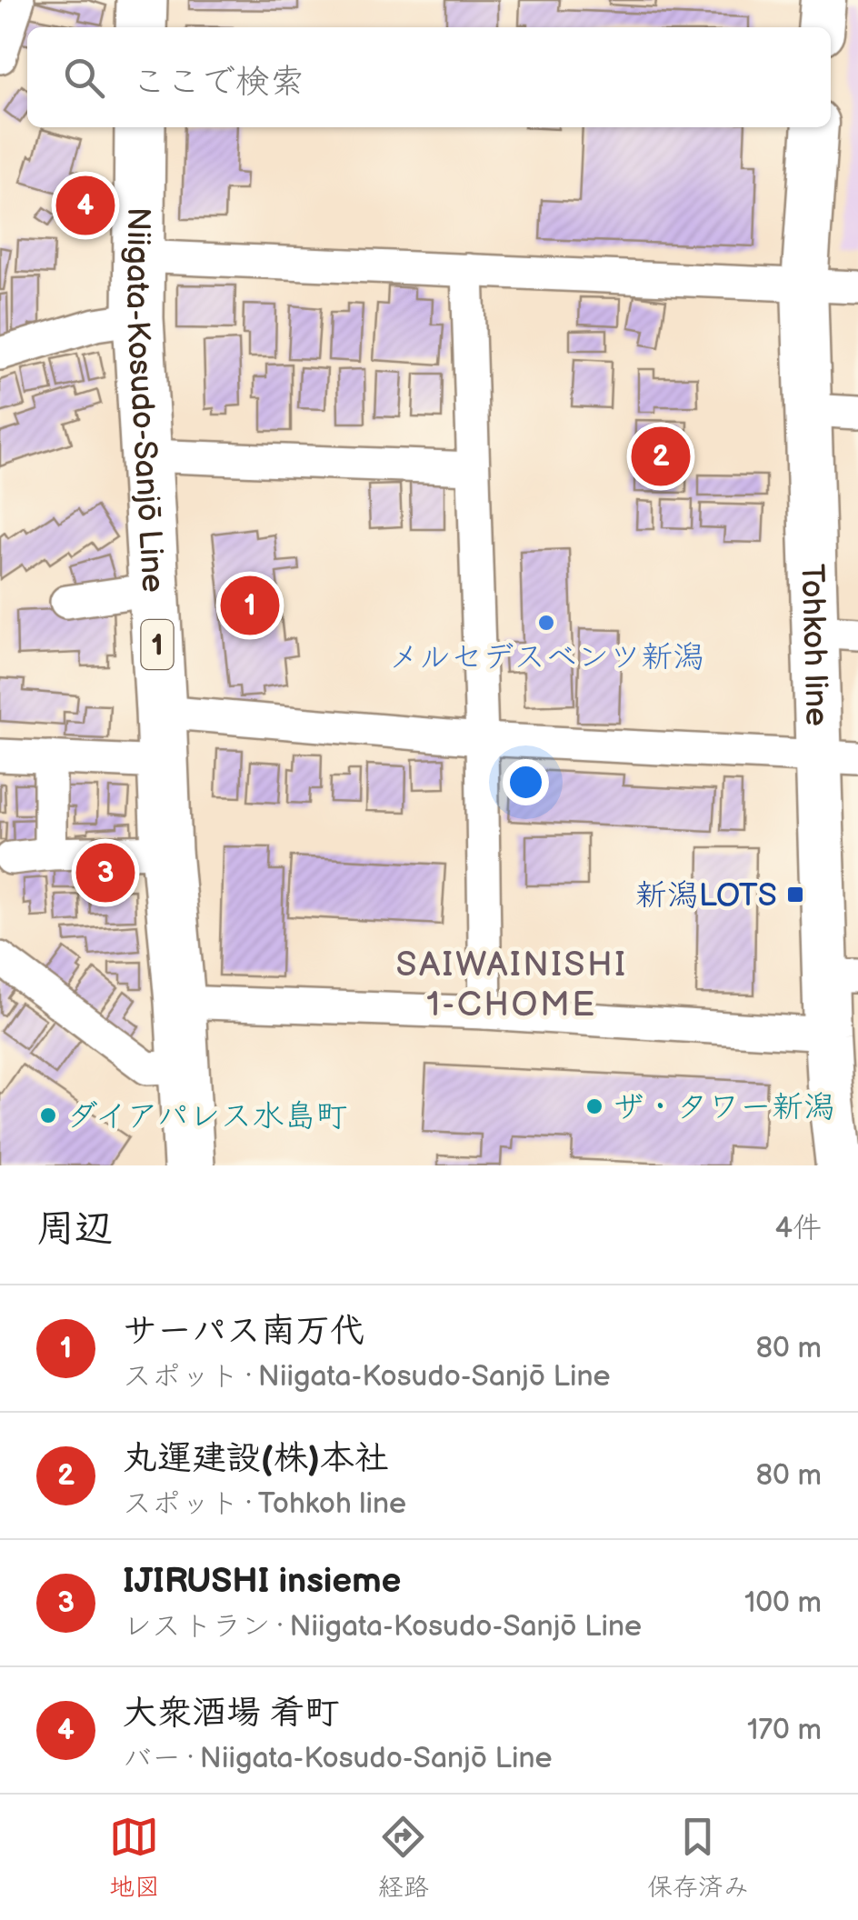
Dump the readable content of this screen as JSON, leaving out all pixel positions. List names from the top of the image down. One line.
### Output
{"streets":{"main road":["Niigata-Kosudo-Sanjō Line","1"],"street":["Tohkoh line"]},"districts":["SAIWAINISHI 1-CHOME"],"places":{"other":["メルセデスベンツ新潟","ザ・タワー新潟","ダイアパレス水島町"],"transit":["新潟LOTS"]},"page":{"search":"ここで検索","pins":["4","2","1","3"],"heading":["周辺","4件"],"list":[{"mark":"1","name":"サーパス南万代","note":"スポット · Niigata-Kosudo-Sanjō Line","value":"80 m"},{"mark":"2","name":"丸運建設(株)本社","note":"スポット · Tohkoh line","value":"80 m"},{"mark":"3","name":"IJIRUSHI insieme","note":"レストラン · Niigata-Kosudo-Sanjō Line","value":"100 m"},{"mark":"4","name":"大衆酒場 肴町","note":"バー · Niigata-Kosudo-Sanjō Line","value":"170 m"}],"nav":["地図","経路","保存済み"]}}
